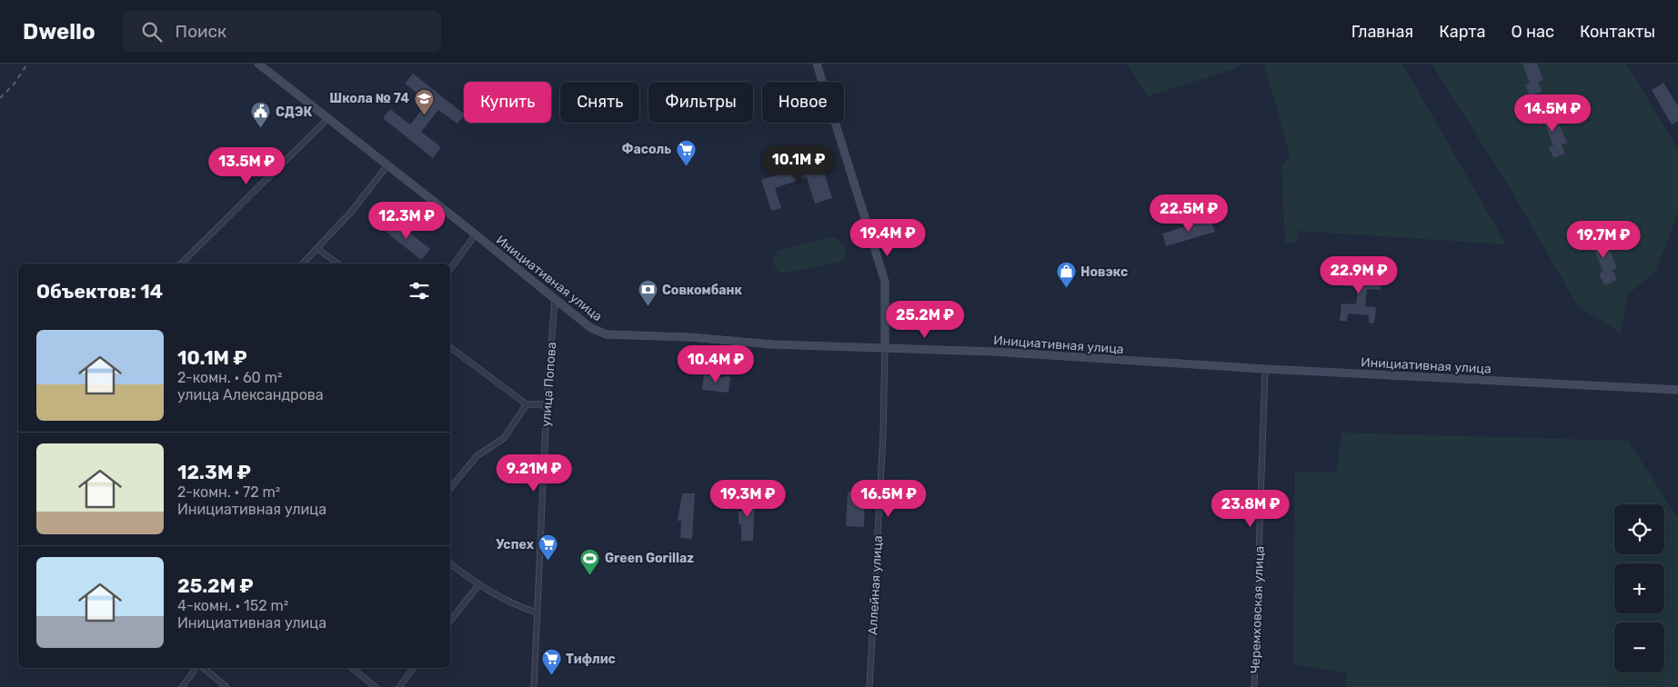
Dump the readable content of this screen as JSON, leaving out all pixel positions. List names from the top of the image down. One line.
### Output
{"streets":{"main road":["Инициативная улица"],"street":["улица Попова","Аллейная улица","Черемховская улица"]},"crossings":[["Инициативная улица","улица Попова"],["Инициативная улица","Аллейная улица"],["Инициативная улица","Черемховская улица"]],"places":{"school or university":["Школа № 74"],"public building":["СДЭК"],"supermarket":["Фасоль","Успех","Тифлис"],"shop":["Новэкс"],"bank":["Совкомбанк"],"sports":["Green Gorillaz"]},"page":{"header":"Dwello","search":"Поиск","nav":["Главная","Карта","О нас","Контакты"],"chip":["Купить","Снять","Фильтры","Новое"],"price":["14.5M ₽","10.1M ₽","13.5M ₽","22.5M ₽","12.3M ₽","19.4M ₽","19.7M ₽","22.9M ₽","25.2M ₽","10.4M ₽","9.21M ₽","19.3M ₽","16.5M ₽","23.8M ₽"],"heading":"Объектов: 14","list":[{"name":"10.1M ₽","note":"2-комн. · 60 m² · улица Александрова"},{"name":"12.3M ₽","note":"2-комн. · 72 m² · Инициативная улица"},{"name":"25.2M ₽","note":"4-комн. · 152 m² · Инициативная улица"}],"map_buttons":["+","−"]}}
